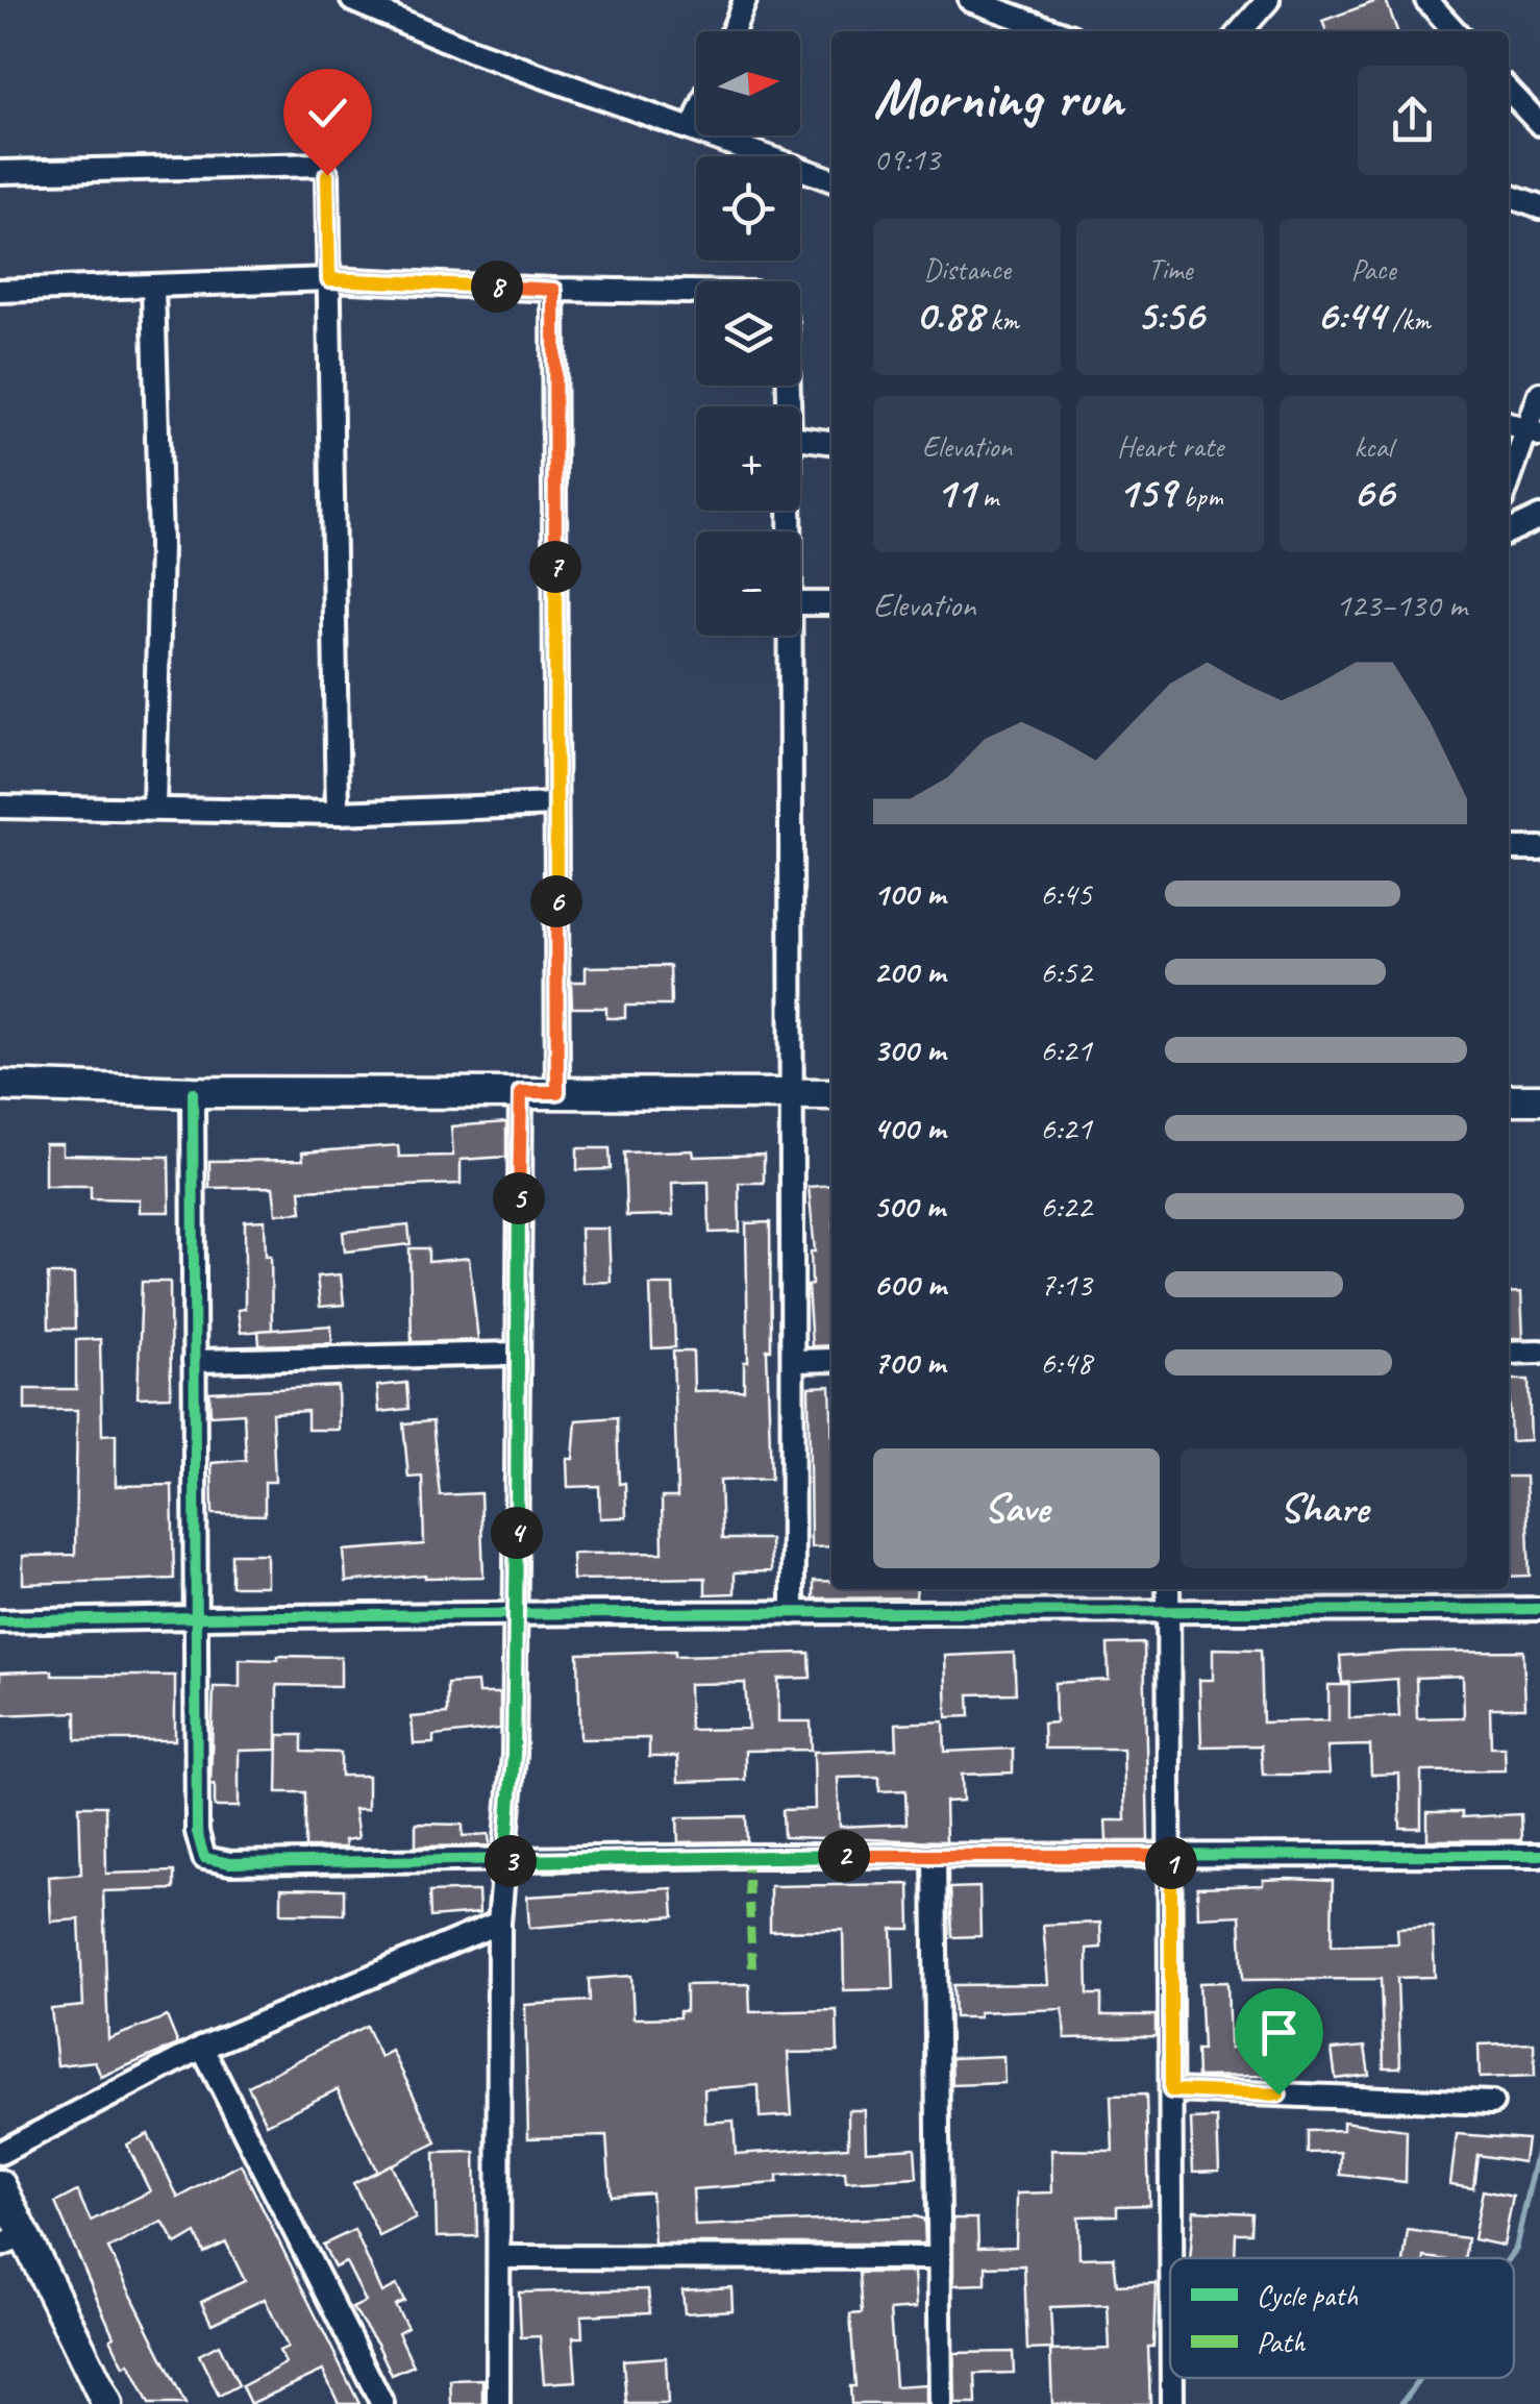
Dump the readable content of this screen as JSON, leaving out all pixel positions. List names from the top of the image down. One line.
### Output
{"legend":["Cycle path","Path"],"north":"right","page":{"map_buttons":["+","−"],"heading":["Morning run","09:13"],"stats":[["Distance","0.88 km"],["Time","5:56"],["Pace","6:44 /km"],["Elevation","11 m"],["Heart rate","159 bpm"],["kcal","66"]],"pins":["8","7","6","5","4","2","3","1"],"chart":["Elevation","123–130 m"],"list":[{"name":"100 m","note":"6:45"},{"name":"200 m","note":"6:52"},{"name":"300 m","note":"6:21"},{"name":"400 m","note":"6:21"},{"name":"500 m","note":"6:22"},{"name":"600 m","note":"7:13"},{"name":"700 m","note":"6:48"}],"buttons":["Save","Share"]}}
